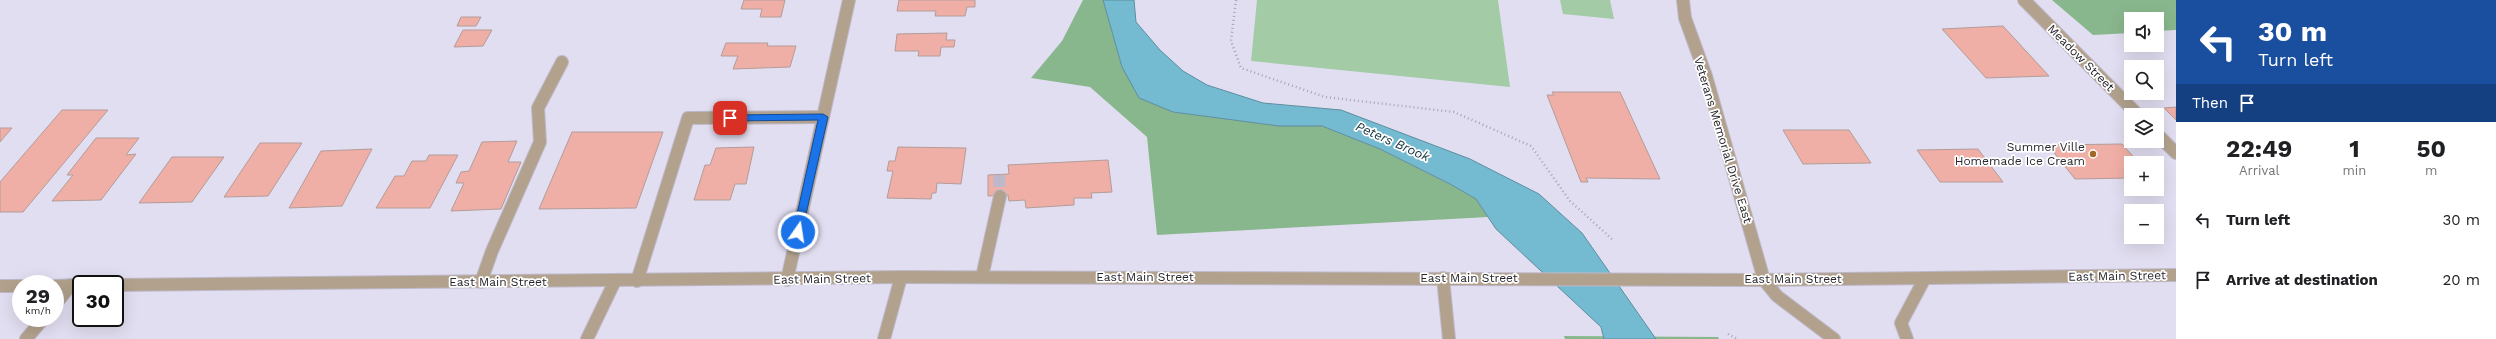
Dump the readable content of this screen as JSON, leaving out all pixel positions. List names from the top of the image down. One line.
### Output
{"streets":{"street":["Meadow Street","Veterans Memorial Drive East","East Main Street"]},"crossings":[["Veterans Memorial Drive East","East Main Street"]],"water":["Peters Brook"],"places":["Summer Ville Homemade Ice Cream"],"page":{"turn":["30 m","Turn left"],"map_buttons":["+","−"],"then":"Then","eta":["22:49","Arrival","1","min","50","m"],"list":[{"name":"Turn left","value":"30 m"},{"name":"Arrive at destination","value":"20 m"}],"speed":"29 km/h","limit":"30"}}
